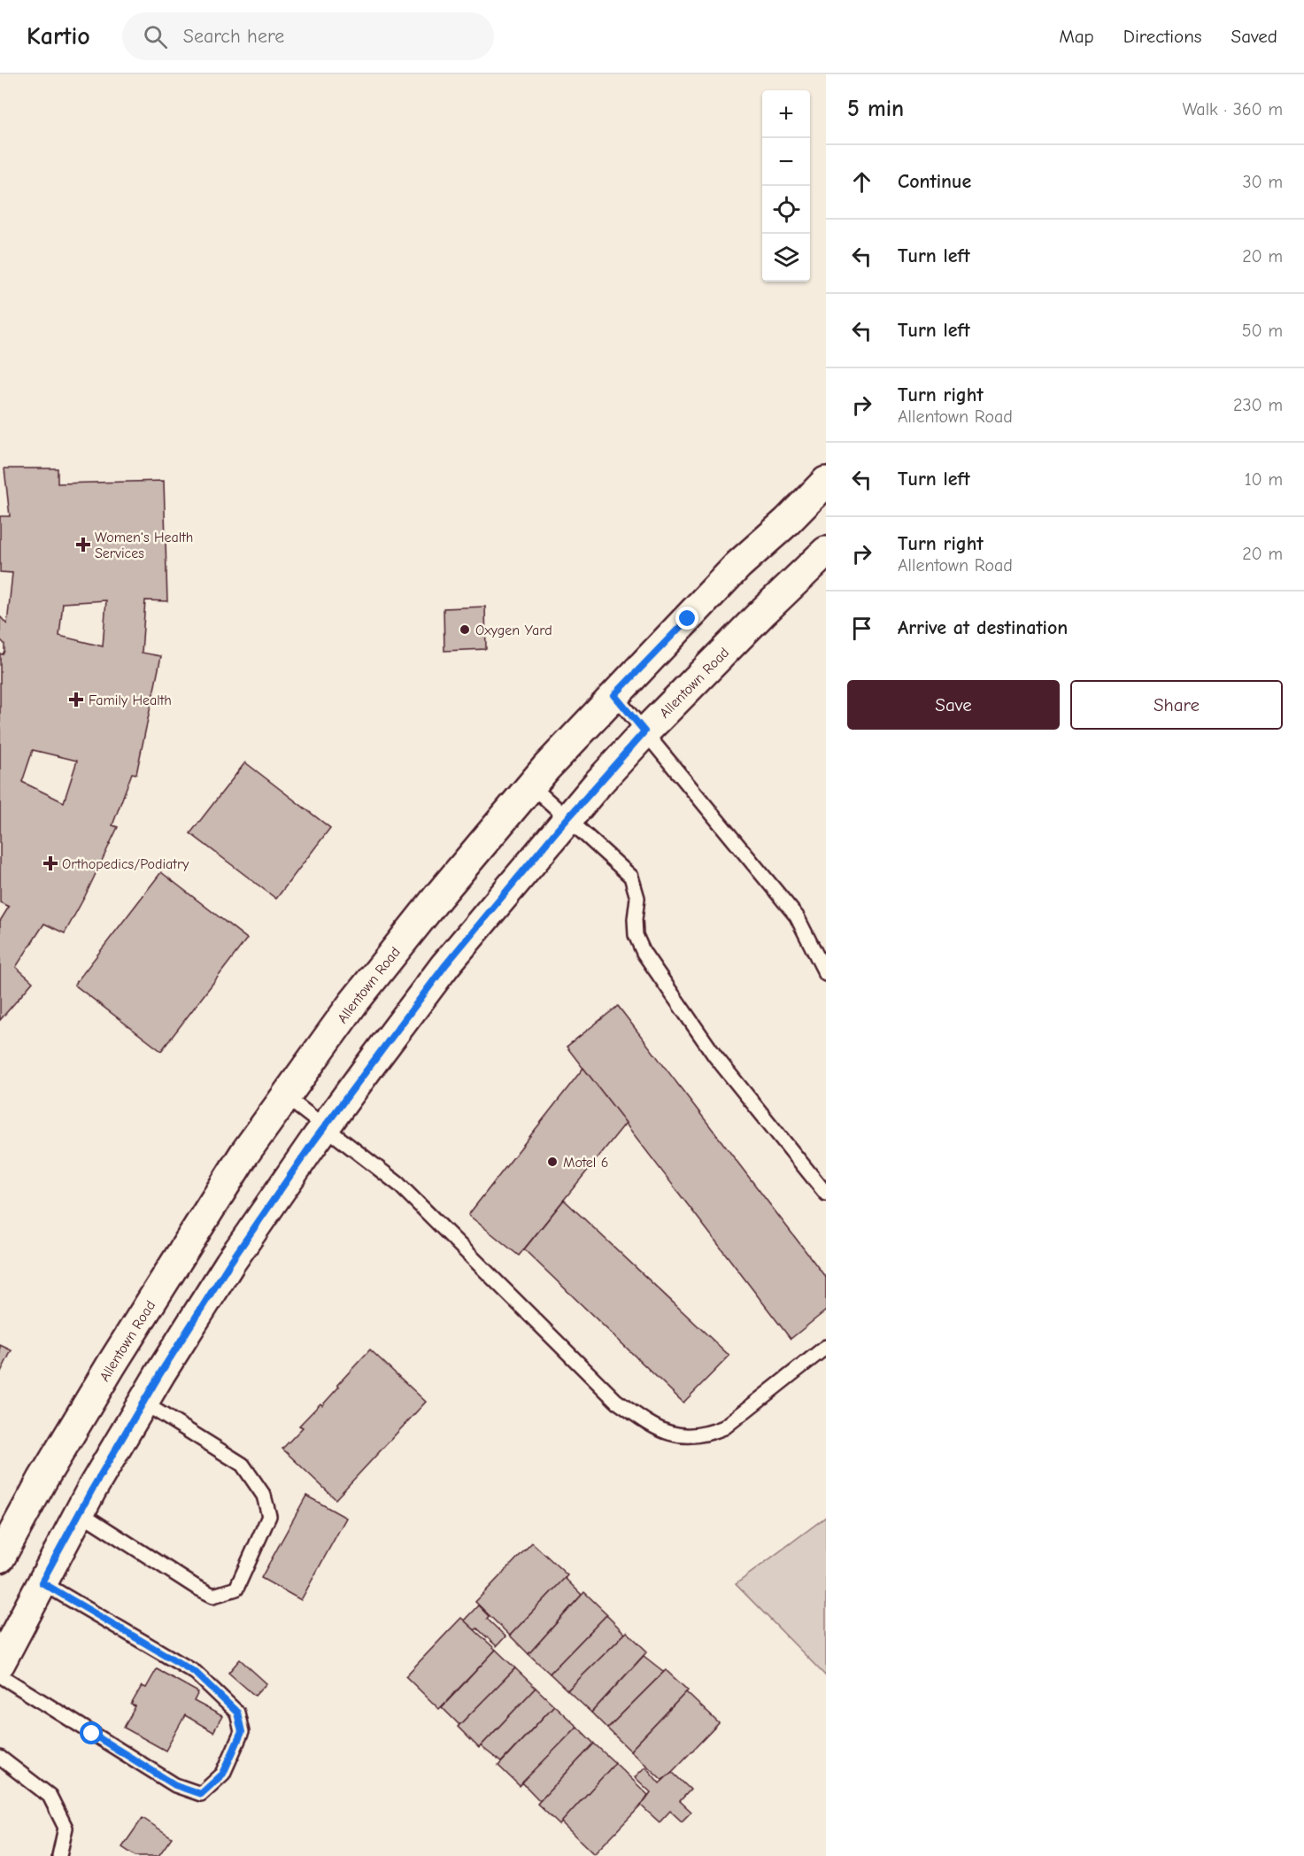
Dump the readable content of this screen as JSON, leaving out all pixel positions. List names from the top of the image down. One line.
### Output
{"streets":{"main road":["Allentown Road"]},"places":{"health":["Women's Health Services","Family Health","Orthopedics/Podiatry"],"other":["Oxygen Yard","Motel 6"]},"page":{"header":"Kartio","search":"Search here","nav":["Map","Directions","Saved"],"heading":["5 min","Walk · 360 m"],"map_buttons":["+","−"],"list":[["Continue","30 m"],["Turn left","20 m"],["Turn left","50 m"],["Turn right","Allentown Road","230 m"],["Turn left","10 m"],["Turn right","Allentown Road","20 m"],"Arrive at destination"],"buttons":["Save","Share"]}}
